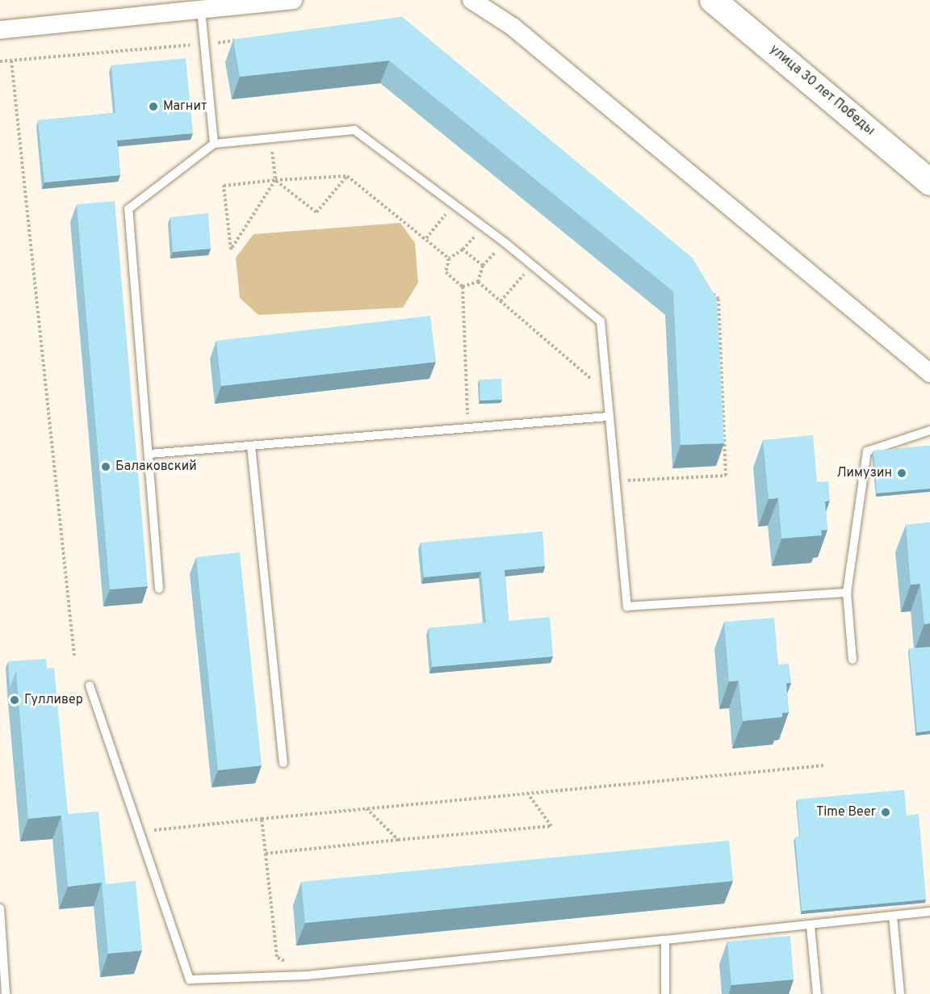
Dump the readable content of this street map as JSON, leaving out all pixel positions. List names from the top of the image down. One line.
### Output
{"streets":{"main road":["улица 30 лет Победы"]},"places":["Магнит","Балаковский","Лимузин","Гулливер","Time Beer"]}
